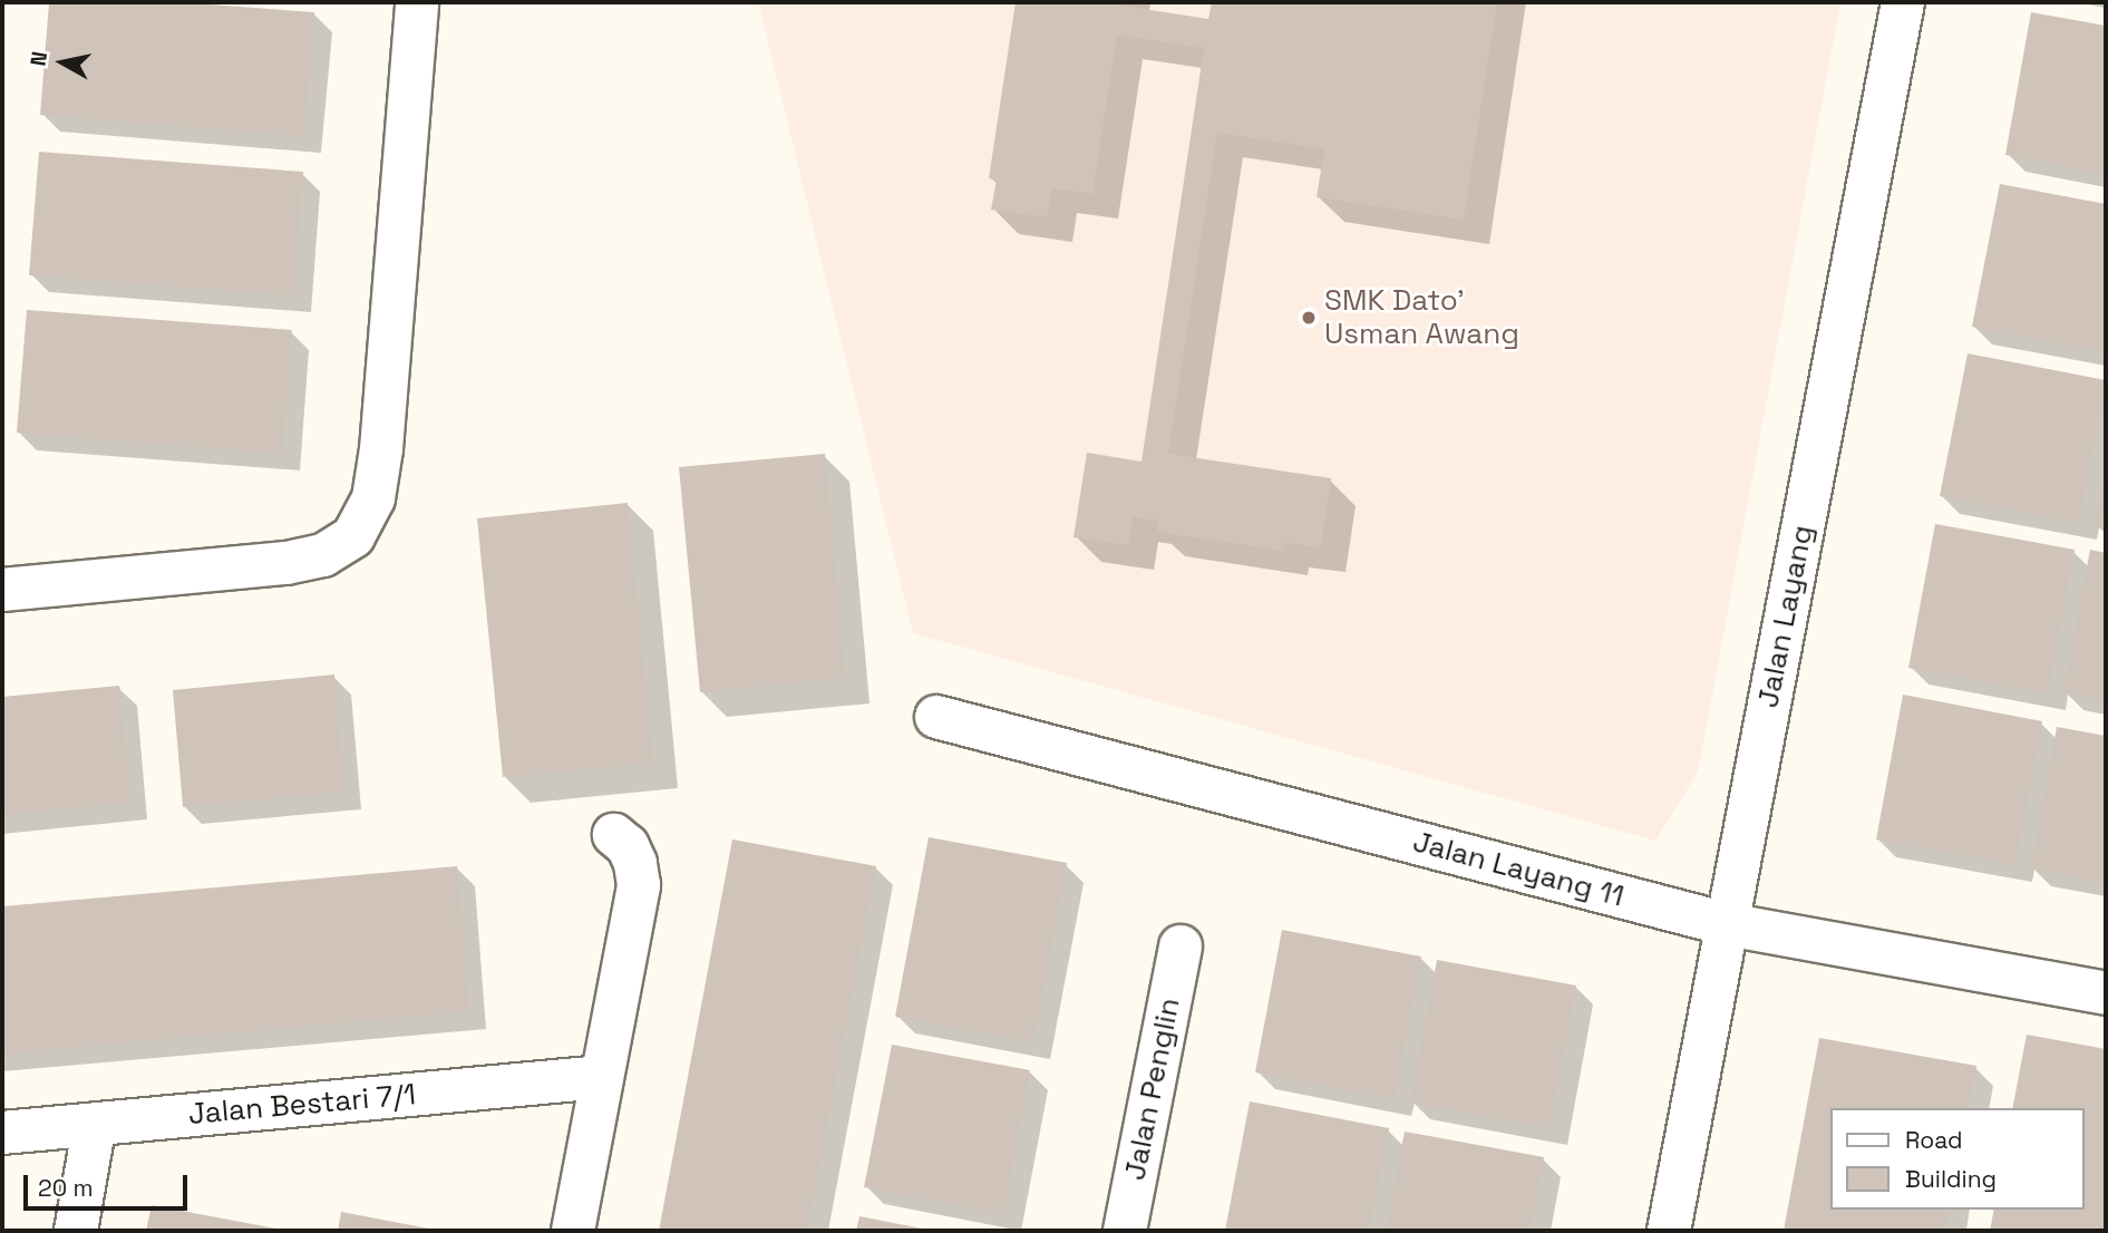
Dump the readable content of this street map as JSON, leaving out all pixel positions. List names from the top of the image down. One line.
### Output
{"streets":{"street":["Jalan Layang","Jalan Layang 11","Jalan Penglin","Jalan Bestari 7/1"]},"crossings":[["Jalan Layang","Jalan Layang 11"]],"places":["SMK Dato' Usman Awang"],"legend":["Road","Building"],"scale_bar":"20 m","north":"left"}
